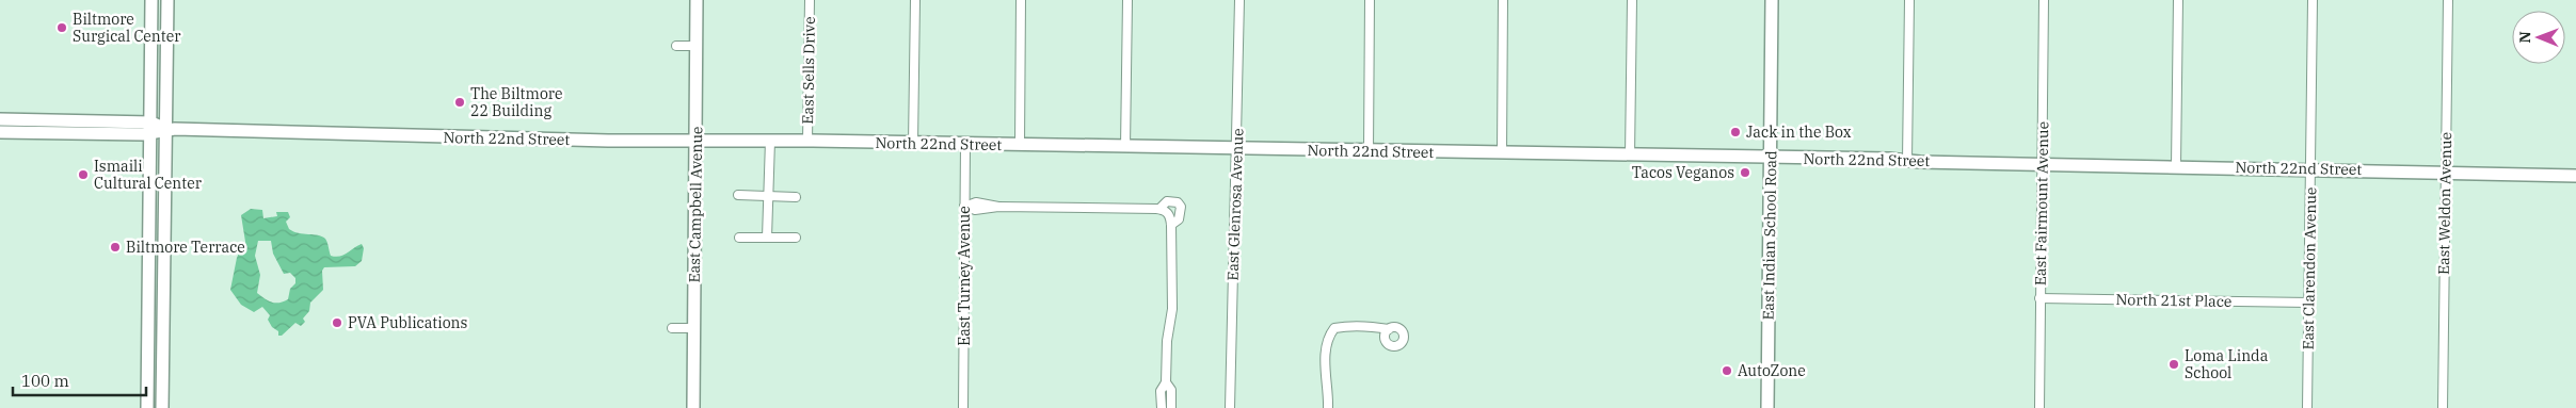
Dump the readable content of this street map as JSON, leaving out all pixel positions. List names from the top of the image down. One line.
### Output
{"streets":{"street":["East Sells Drive","North 22nd Street","East Fairmount Avenue","East Weldon Avenue","East Campbell Avenue","East Glenrosa Avenue","East Indian School Road","East Clarendon Avenue","East Turney Avenue","North 21st Place"]},"crossings":[["East Sells Drive","North 22nd Street"],["North 22nd Street","East Fairmount Avenue"],["North 22nd Street","East Weldon Avenue"],["North 22nd Street","East Campbell Avenue"],["North 22nd Street","East Glenrosa Avenue"],["North 22nd Street","East Indian School Road"],["North 22nd Street","East Clarendon Avenue"],["North 22nd Street","East Turney Avenue"],["East Fairmount Avenue","North 21st Place"],["East Clarendon Avenue","North 21st Place"]],"places":["Biltmore Surgical Center","The Biltmore 22 Building","Jack in the Box","Tacos Veganos","Ismaili Cultural Center","Biltmore Terrace","PVA Publications","Loma Linda School","AutoZone"],"scale_bar":"100 m","north":"left"}
